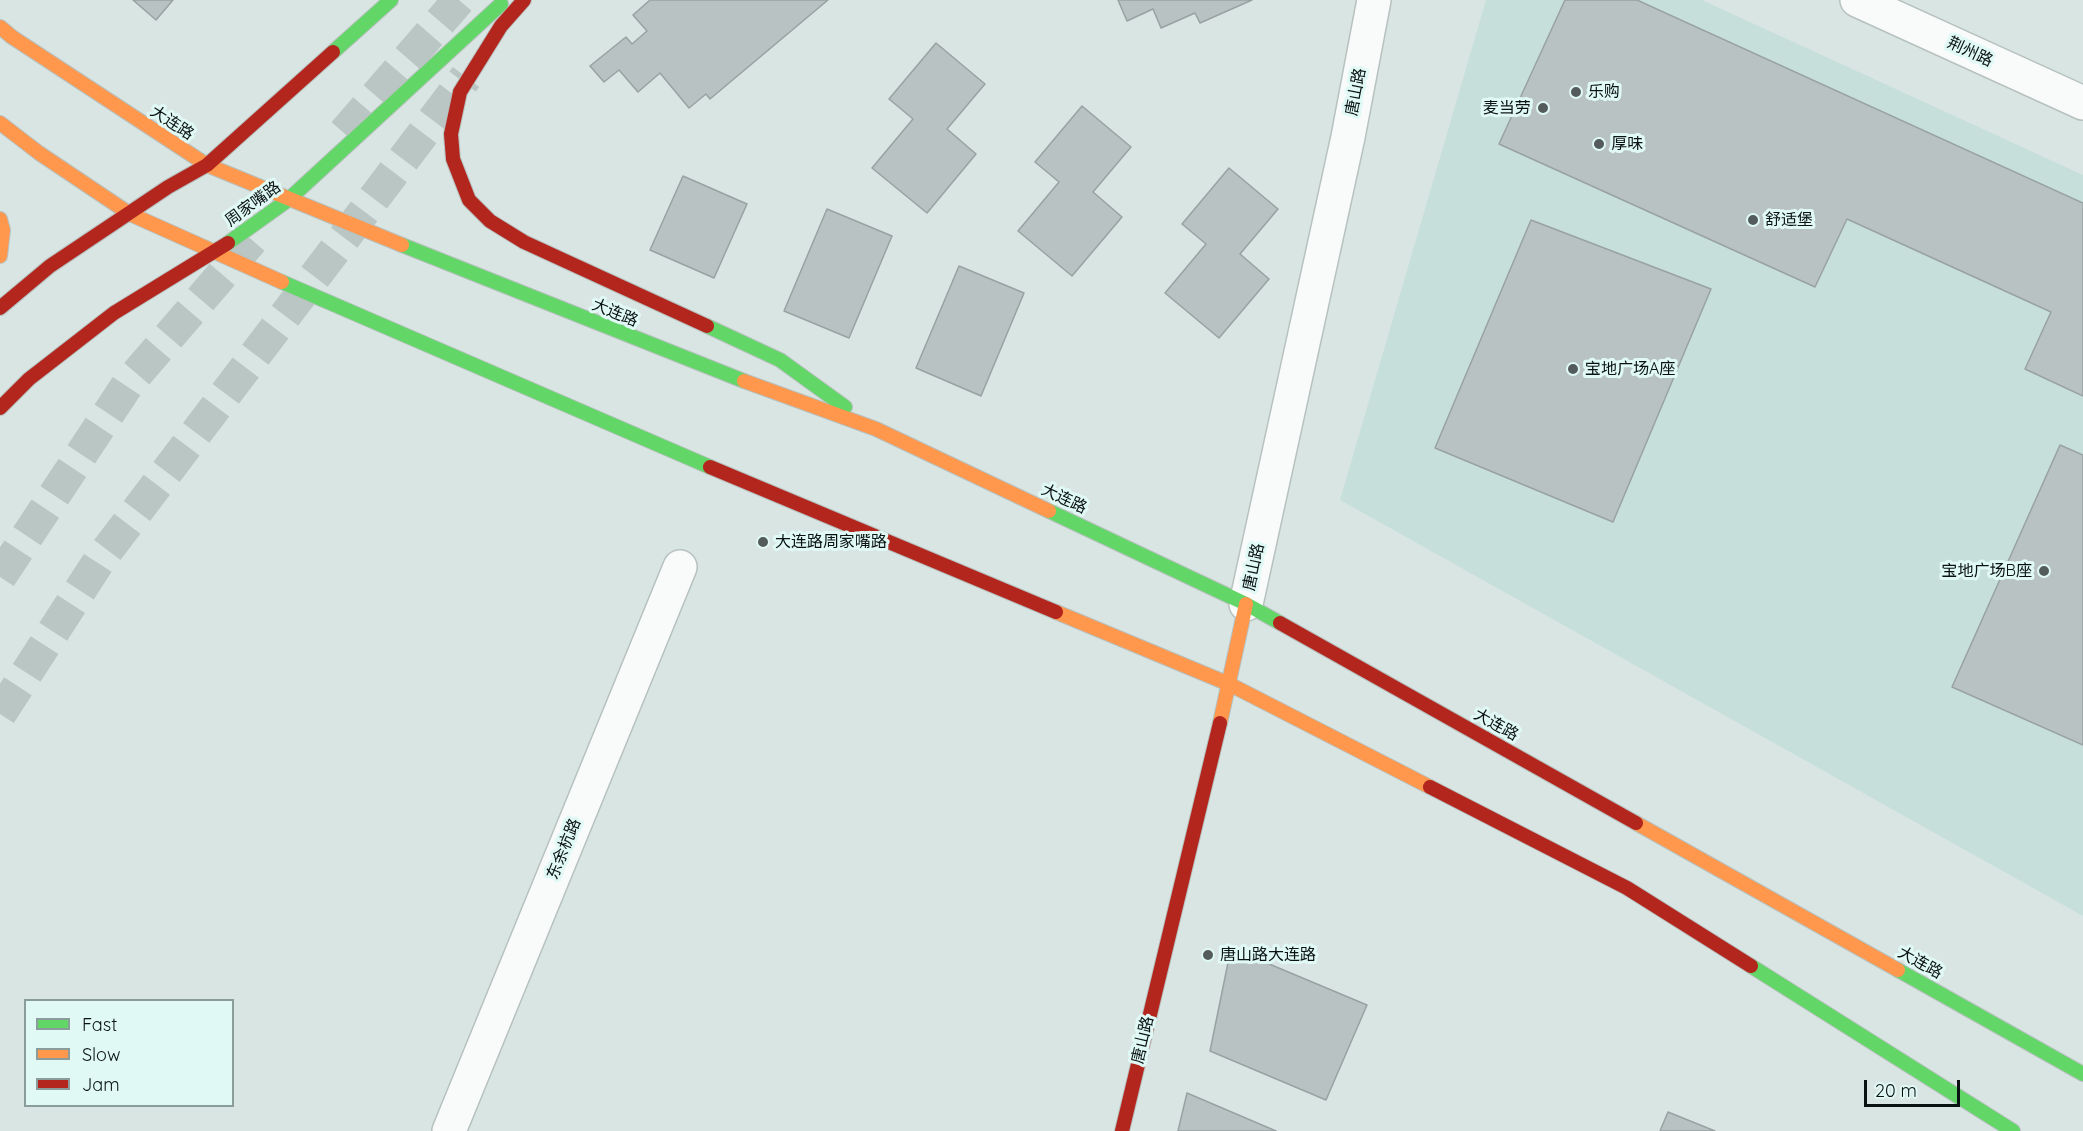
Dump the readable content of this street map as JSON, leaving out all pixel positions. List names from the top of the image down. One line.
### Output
{"streets":{"main road":["唐山路","大连路","周家嘴路"],"street":["荆州路","东余杭路"]},"crossings":[["唐山路","大连路"],["大连路","周家嘴路"]],"places":["乐购","麦当劳","厚味","舒适堡","宝地广场A座","大连路周家嘴路","宝地广场B座","唐山路大连路"],"legend":["Fast","Slow","Jam"],"scale_bar":"20 m"}
